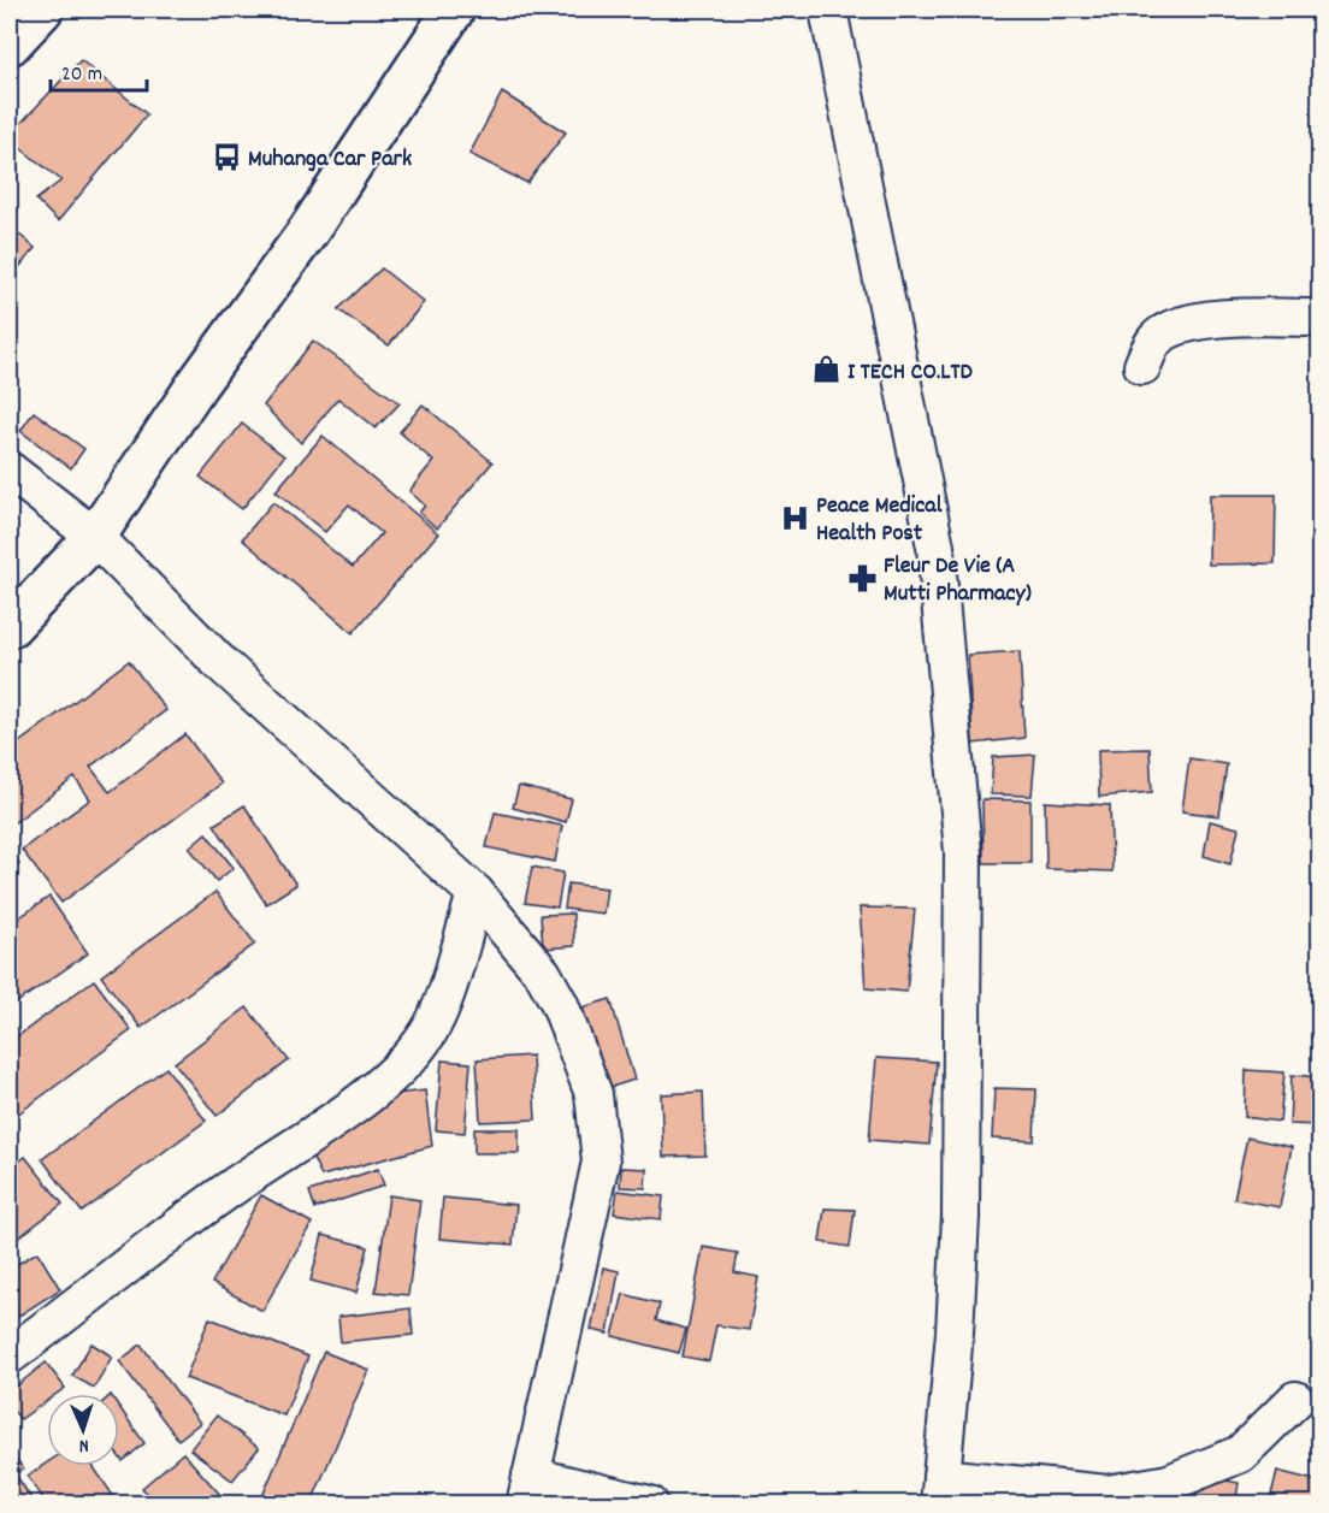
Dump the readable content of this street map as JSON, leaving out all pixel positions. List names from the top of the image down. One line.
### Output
{"places":{"bus stop":["Muhanga Car Park"],"shop":["I TECH CO.LTD"],"hospital":["Peace Medical Health Post"],"pharmacy":["Fleur De Vie (A Mutti Pharmacy)"]},"scale_bar":"20 m","north":"bottom"}
